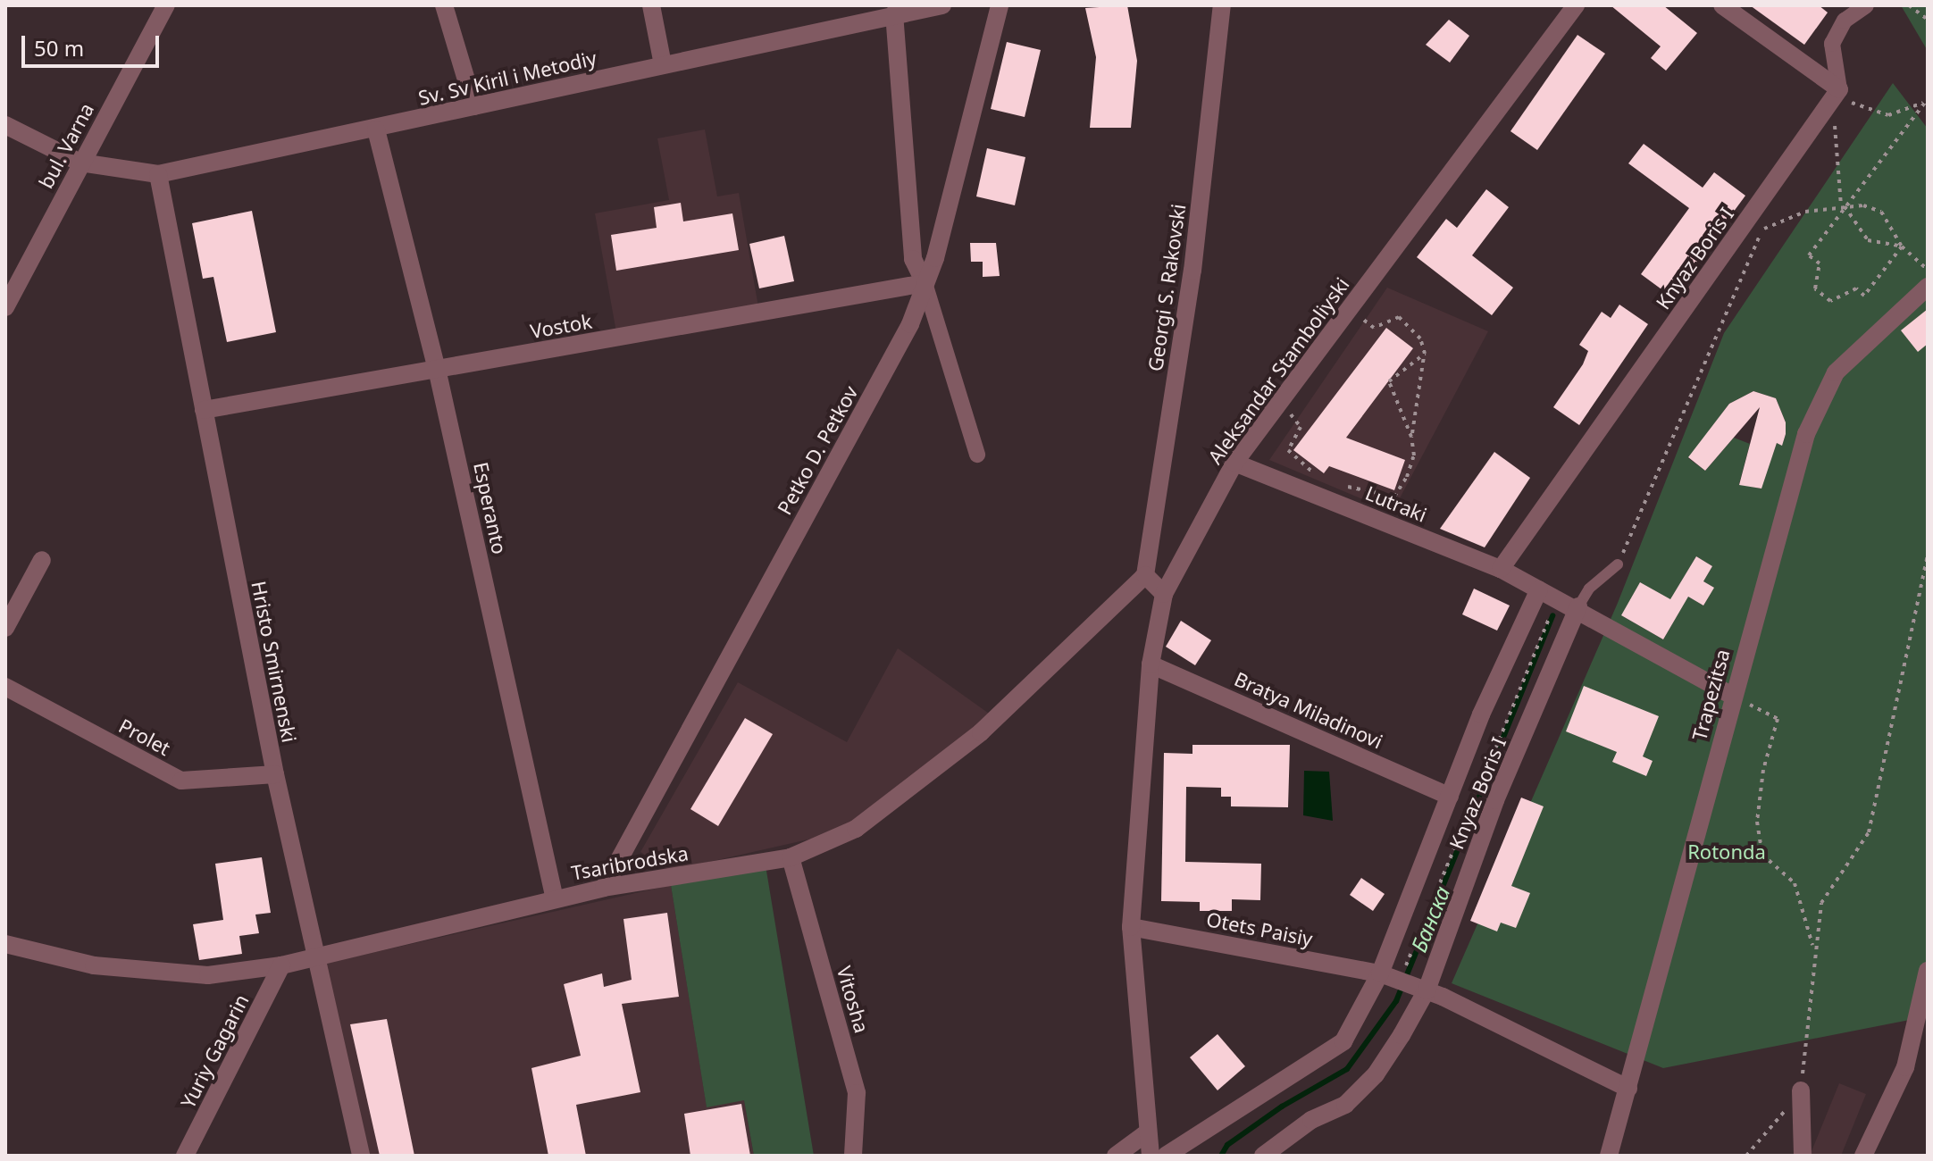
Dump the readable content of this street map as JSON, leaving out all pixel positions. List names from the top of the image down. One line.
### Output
{"streets":{"street":["Sv. Sv Kiril i Metodiy","bul. Varna","Knyaz Boris I","Georgi S. Rakovski","Vostok","Aleksandar Stamboliyski","Petko D. Petkov","Lutraki","Esperanto","Hristo Smirnenski","Trapezitsa","Bratya Miladinovi","Prolet","Tsaribrodska","Otets Paisiy","Vitosha","Yuriy Gagarin"]},"crossings":[["Sv. Sv Kiril i Metodiy","bul. Varna"],["Sv. Sv Kiril i Metodiy","Esperanto"],["Sv. Sv Kiril i Metodiy","Hristo Smirnenski"],["Knyaz Boris I","Lutraki"],["Knyaz Boris I","Bratya Miladinovi"],["Knyaz Boris I","Otets Paisiy"],["Georgi S. Rakovski","Tsaribrodska"],["Vostok","Petko D. Petkov"],["Vostok","Esperanto"],["Vostok","Hristo Smirnenski"],["Aleksandar Stamboliyski","Lutraki"],["Aleksandar Stamboliyski","Bratya Miladinovi"],["Aleksandar Stamboliyski","Otets Paisiy"],["Petko D. Petkov","Tsaribrodska"],["Lutraki","Trapezitsa"],["Esperanto","Tsaribrodska"],["Hristo Smirnenski","Prolet"],["Hristo Smirnenski","Tsaribrodska"],["Tsaribrodska","Vitosha"],["Tsaribrodska","Yuriy Gagarin"]],"water":["Банска"],"parks":["Rotonda"],"scale_bar":"50 m"}
